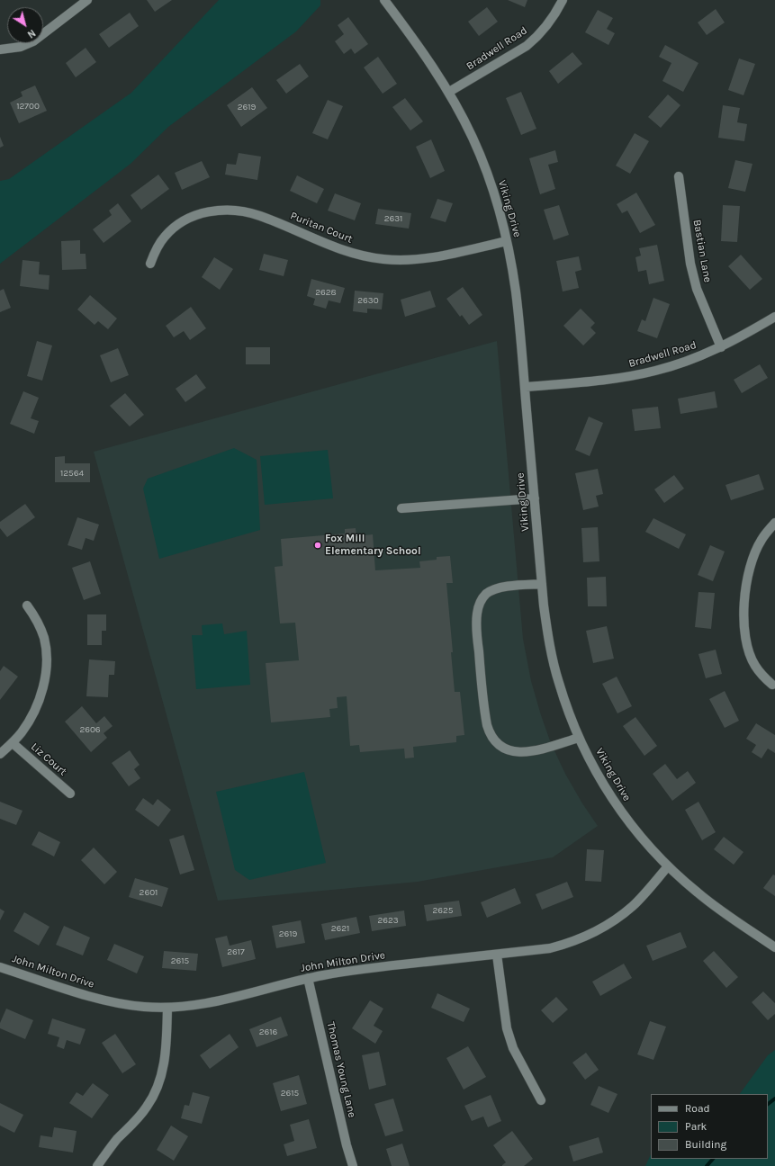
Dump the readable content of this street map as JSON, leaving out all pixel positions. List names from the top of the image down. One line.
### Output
{"streets":{"street":["Bradwell Road","Viking Drive","Puritan Court","Bastian Lane","Liz Court","John Milton Drive","Thomas Young Lane"]},"crossings":[["Bradwell Road","Viking Drive"],["Bradwell Road","Bastian Lane"],["Viking Drive","Puritan Court"],["Viking Drive","John Milton Drive"],["John Milton Drive","Thomas Young Lane"]],"places":["Fox Mill Elementary School"],"house_numbers":["12700","2619","2631","2628","2630","12564","2606","2601","2625","2623","2621","2619","2617","2615","2616","2615"],"legend":["Road","Park","Building"],"north":"bottom right"}
